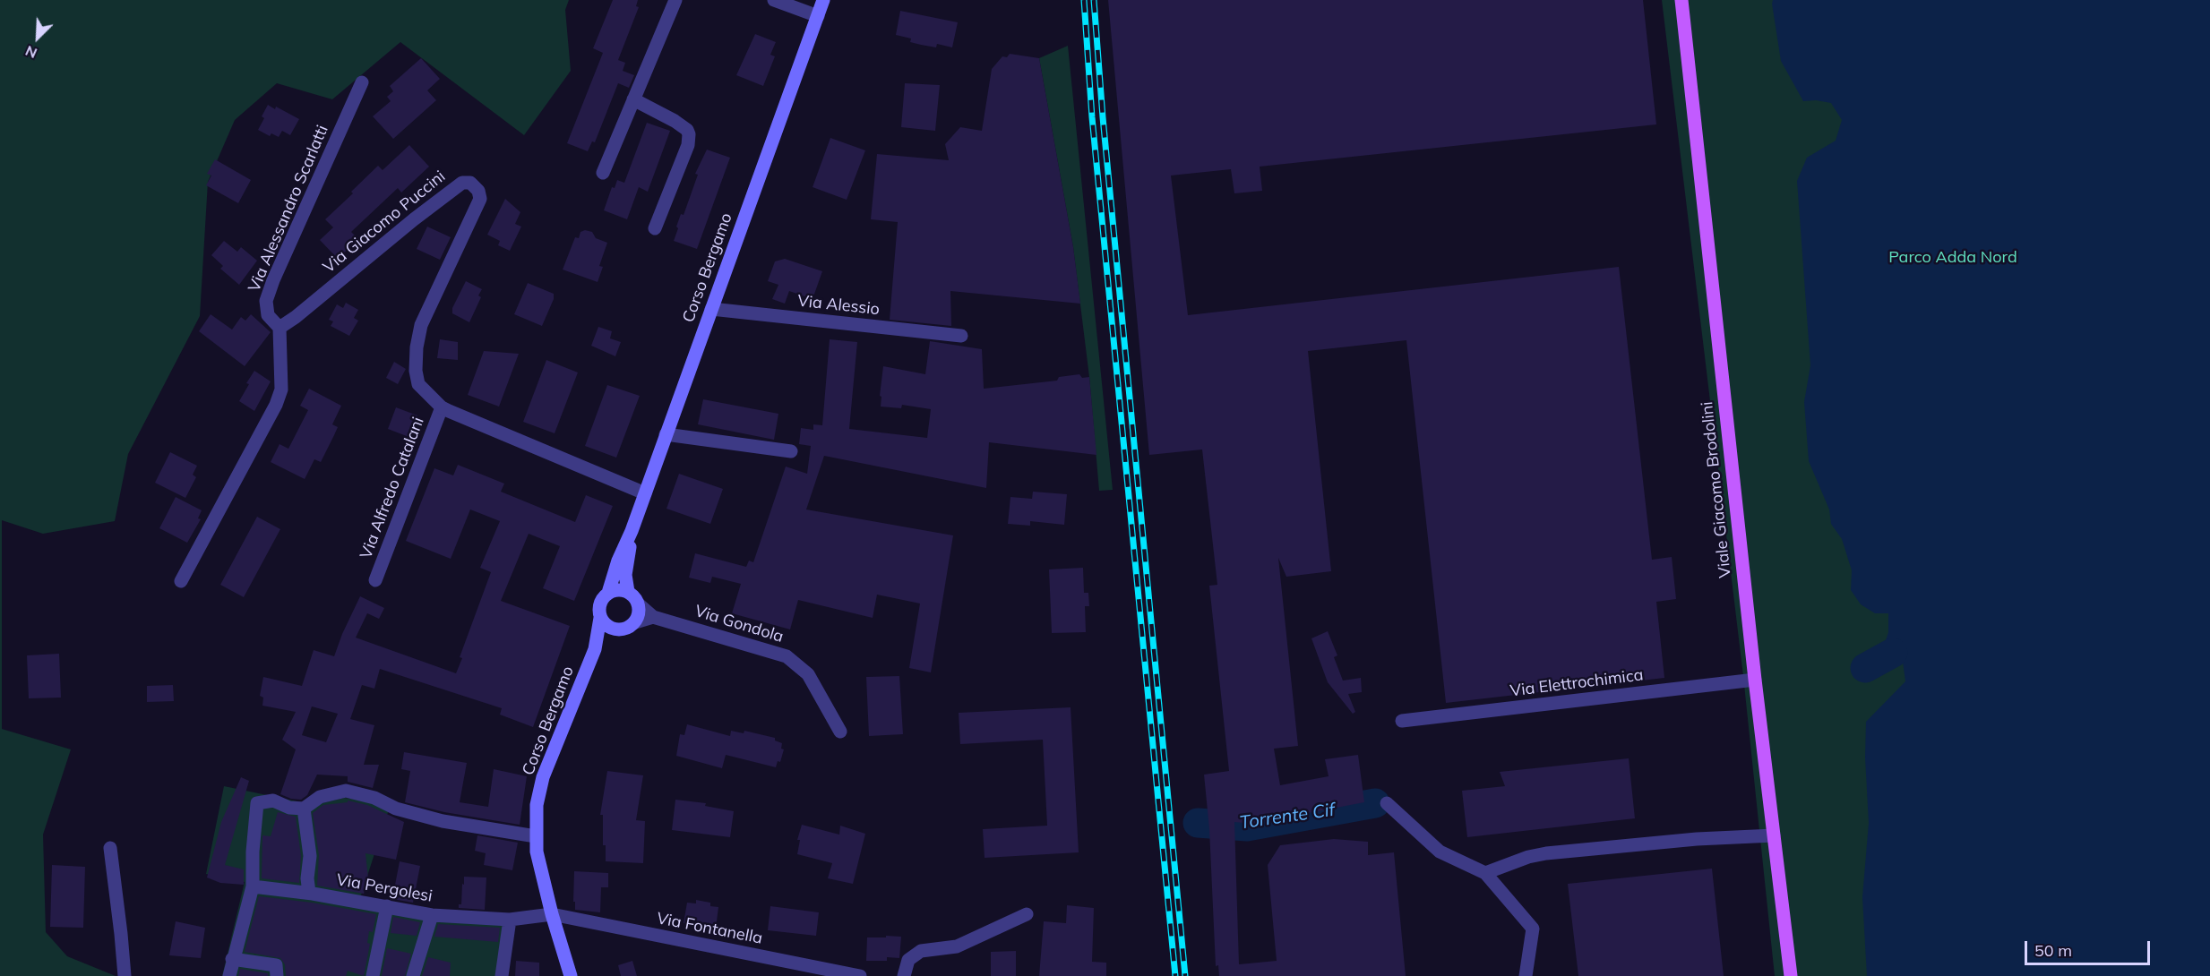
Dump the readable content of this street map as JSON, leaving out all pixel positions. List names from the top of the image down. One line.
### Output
{"streets":{"main road":["Corso Bergamo","Viale Giacomo Brodolini"],"street":["Via Alessandro Scarlatti","Via Giacomo Puccini","Via Alessio","Via Alfredo Catalani","Via Gondola","Via Elettrochimica","Via Pergolesi","Via Fontanella"]},"crossings":[["Via Alessandro Scarlatti","Via Giacomo Puccini"],["Via Giacomo Puccini","Corso Bergamo"],["Via Giacomo Puccini","Via Alfredo Catalani"],["Corso Bergamo","Via Alessio"],["Corso Bergamo","Via Gondola"],["Corso Bergamo","Via Fontanella"],["Viale Giacomo Brodolini","Via Elettrochimica"],["Via Pergolesi","Via Fontanella"]],"water":["Torrente Cif"],"parks":["Parco Adda Nord"],"scale_bar":"50 m","north":"bottom left"}
